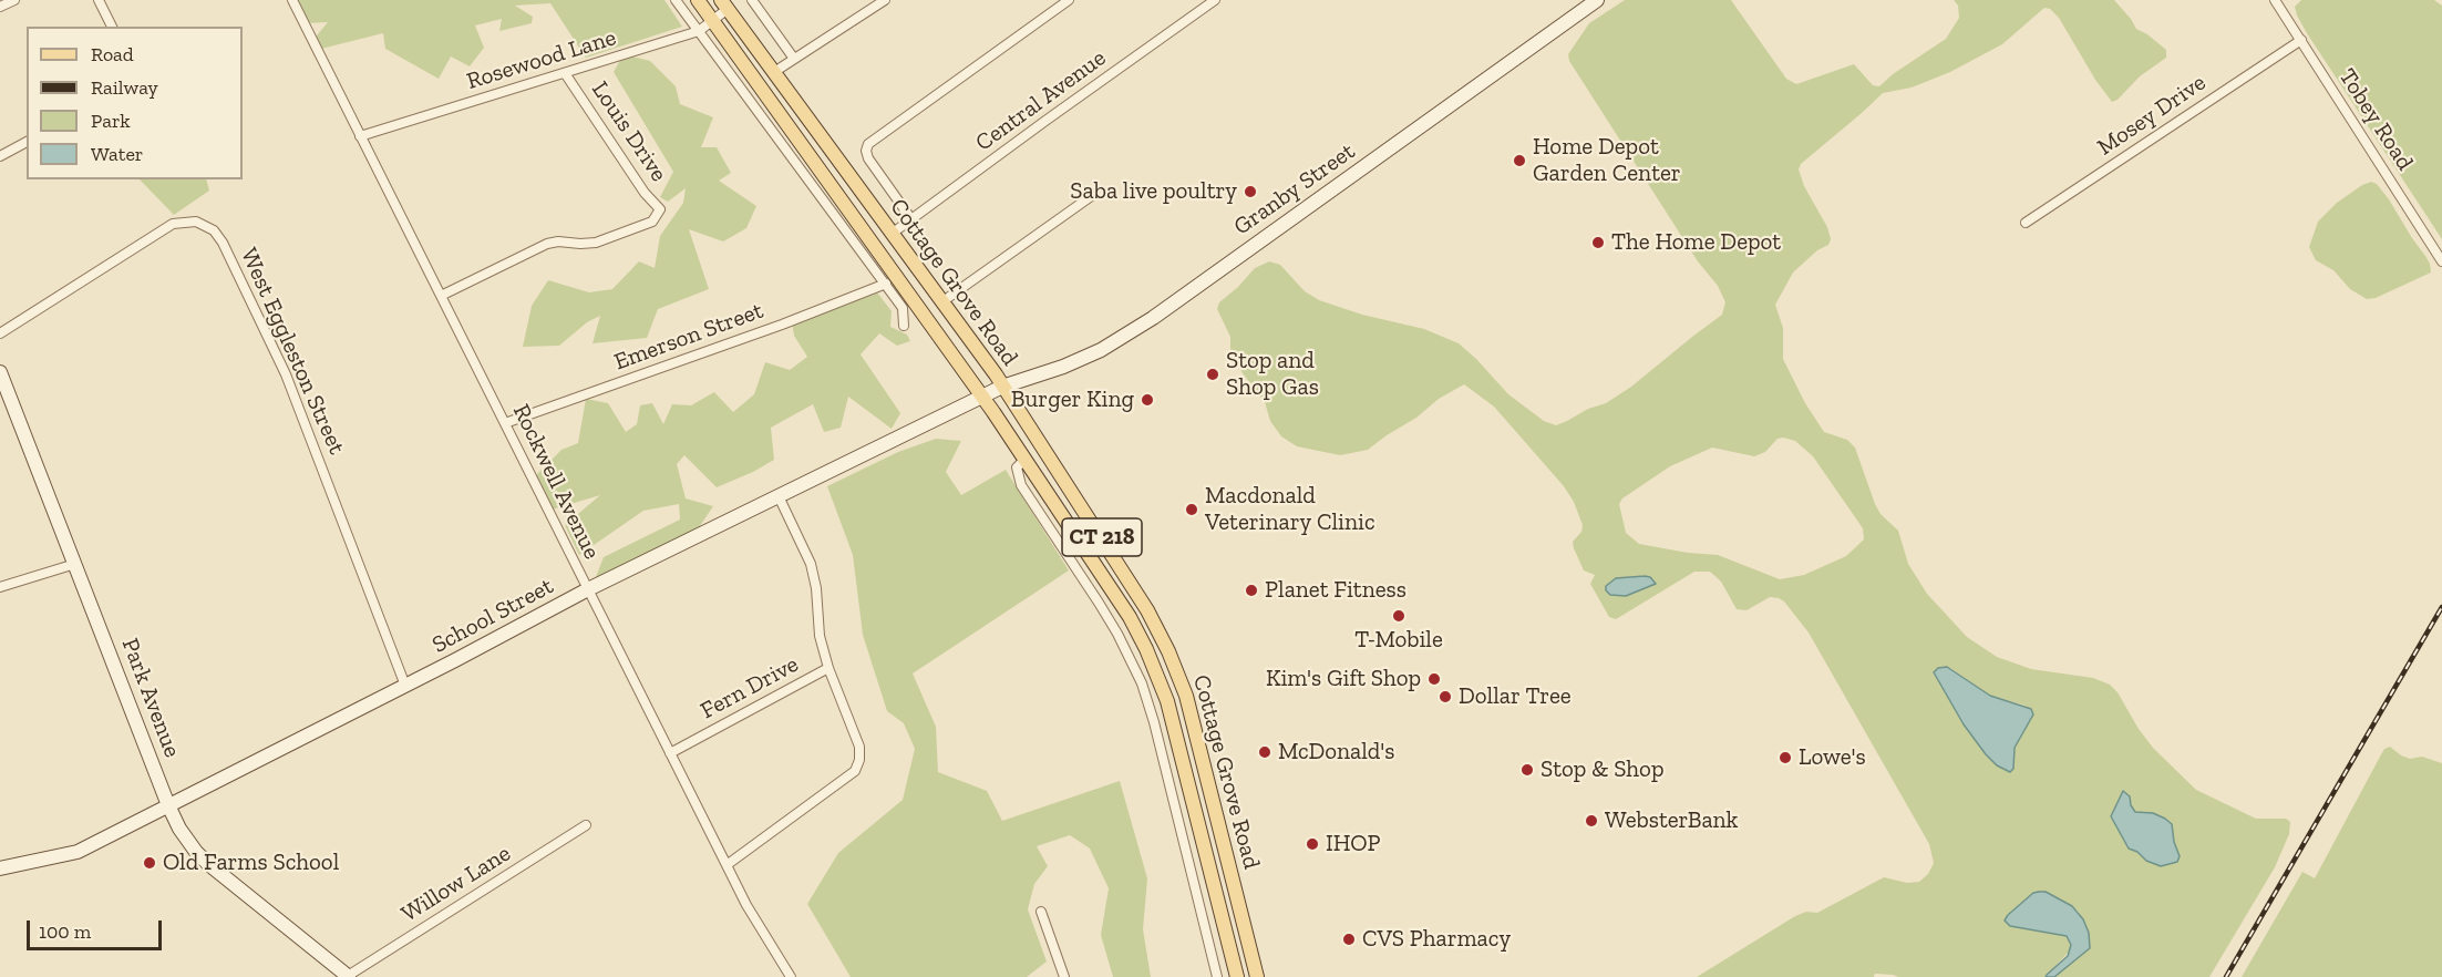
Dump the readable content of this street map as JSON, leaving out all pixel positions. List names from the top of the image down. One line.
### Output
{"streets":{"main road":["Granby Street","Cottage Grove Road","CT 218","School Street","Park Avenue"],"street":["Rosewood Lane","Central Avenue","Mosey Drive","Tobey Road","Louis Drive","Emerson Street","West Eggleston Street","Rockwell Avenue","Fern Drive","Willow Lane"]},"crossings":[["Rosewood Lane","Louis Drive"],["Rosewood Lane","Cottage Grove Road"],["Rosewood Lane","Rockwell Avenue"],["Central Avenue","Cottage Grove Road"],["Mosey Drive","Tobey Road"],["Louis Drive","Rockwell Avenue"],["Granby Street","Cottage Grove Road"],["Granby Street","School Street"],["Cottage Grove Road","School Street"],["Emerson Street","Rockwell Avenue"],["West Eggleston Street","School Street"],["Rockwell Avenue","School Street"],["Rockwell Avenue","Fern Drive"],["School Street","Fern Drive"],["School Street","Park Avenue"],["Park Avenue","Willow Lane"]],"places":["Home Depot Garden Center","Saba live poultry","The Home Depot","Stop and Shop Gas","Burger King","Macdonald Veterinary Clinic","Planet Fitness","T-Mobile","Kim's Gift Shop","Dollar Tree","McDonald's","Lowe's","Stop & Shop","WebsterBank","IHOP","Old Farms School","CVS Pharmacy"],"legend":["Road","Railway","Park","Water"],"scale_bar":"100 m"}
